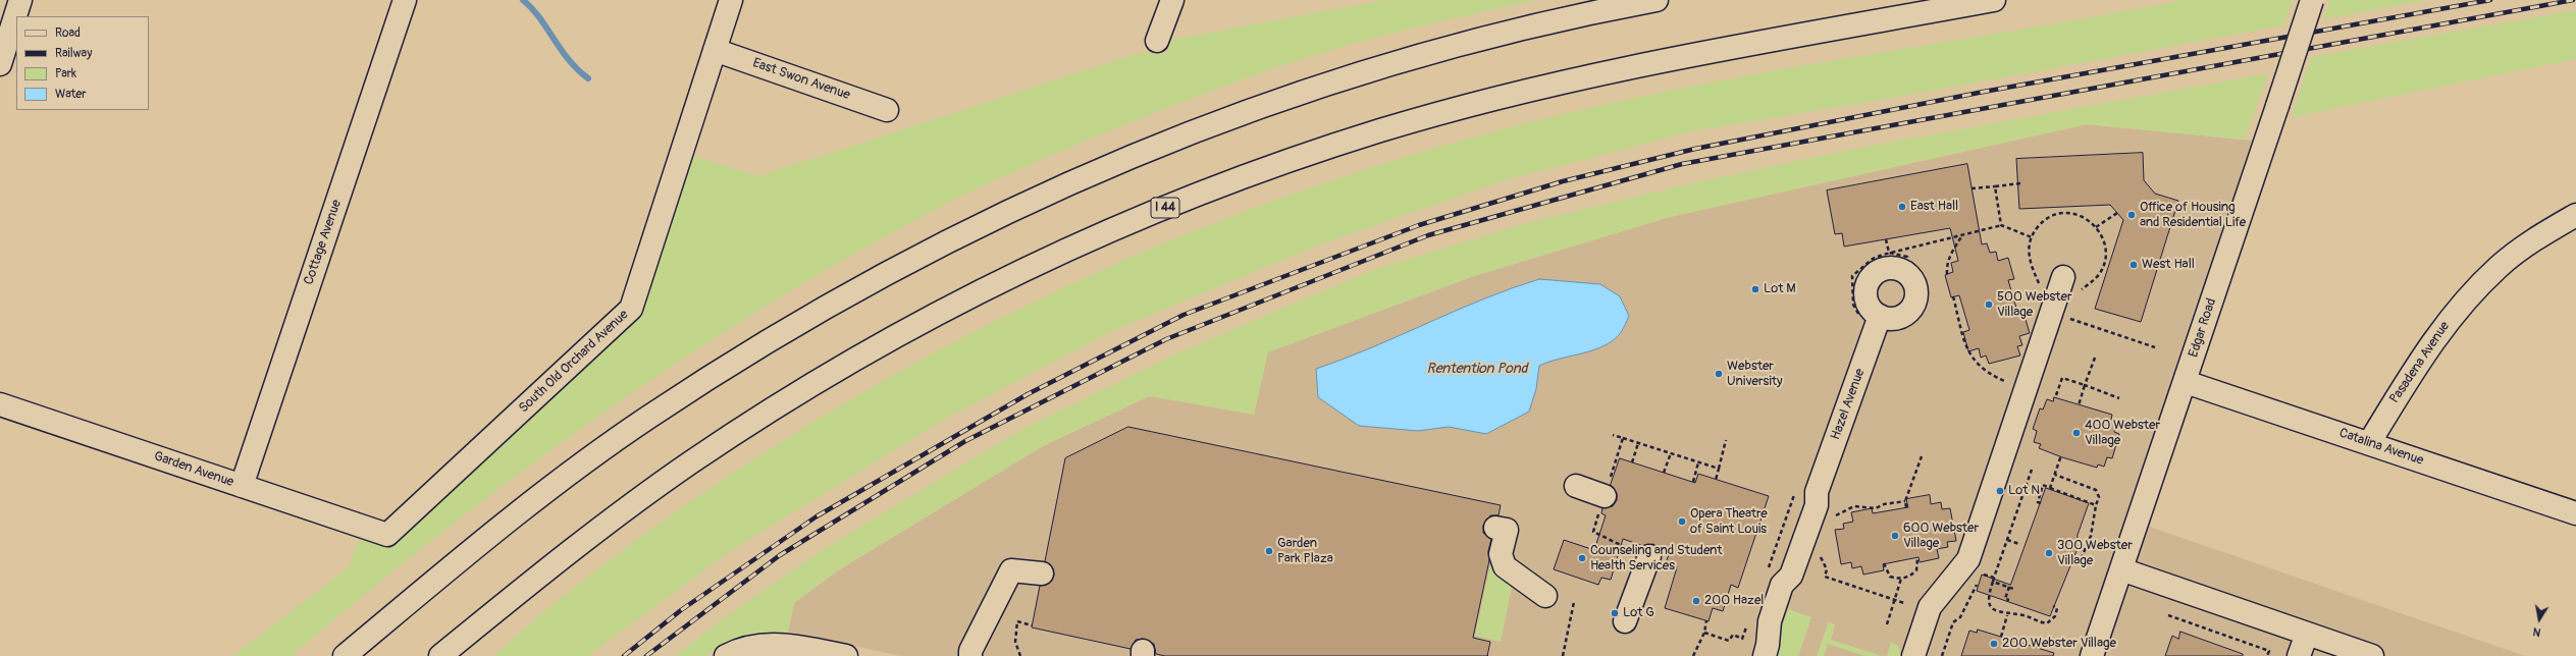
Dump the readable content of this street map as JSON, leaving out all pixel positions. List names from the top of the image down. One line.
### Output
{"streets":{"main road":["East Swon Avenue","I 44","Cottage Avenue","Edgar Road","South Old Orchard Avenue","Pasadena Avenue","Hazel Avenue","Catalina Avenue","Garden Avenue"]},"crossings":[["East Swon Avenue","South Old Orchard Avenue"],["Cottage Avenue","Garden Avenue"],["Edgar Road","Catalina Avenue"],["South Old Orchard Avenue","Garden Avenue"],["Pasadena Avenue","Catalina Avenue"]],"water":["Rentention Pond"],"places":["East Hall","Office of Housing and Residential Life","West Hall","Lot M","500 Webster Village","Webster University","400 Webster Village","Lot N","Opera Theatre of Saint Louis","600 Webster Village","Garden Park Plaza","300 Webster Village","Counseling and Student Health Services","200 Hazel","Lot G","200 Webster Village"],"legend":["Road","Railway","Park","Water"],"north":"bottom"}
